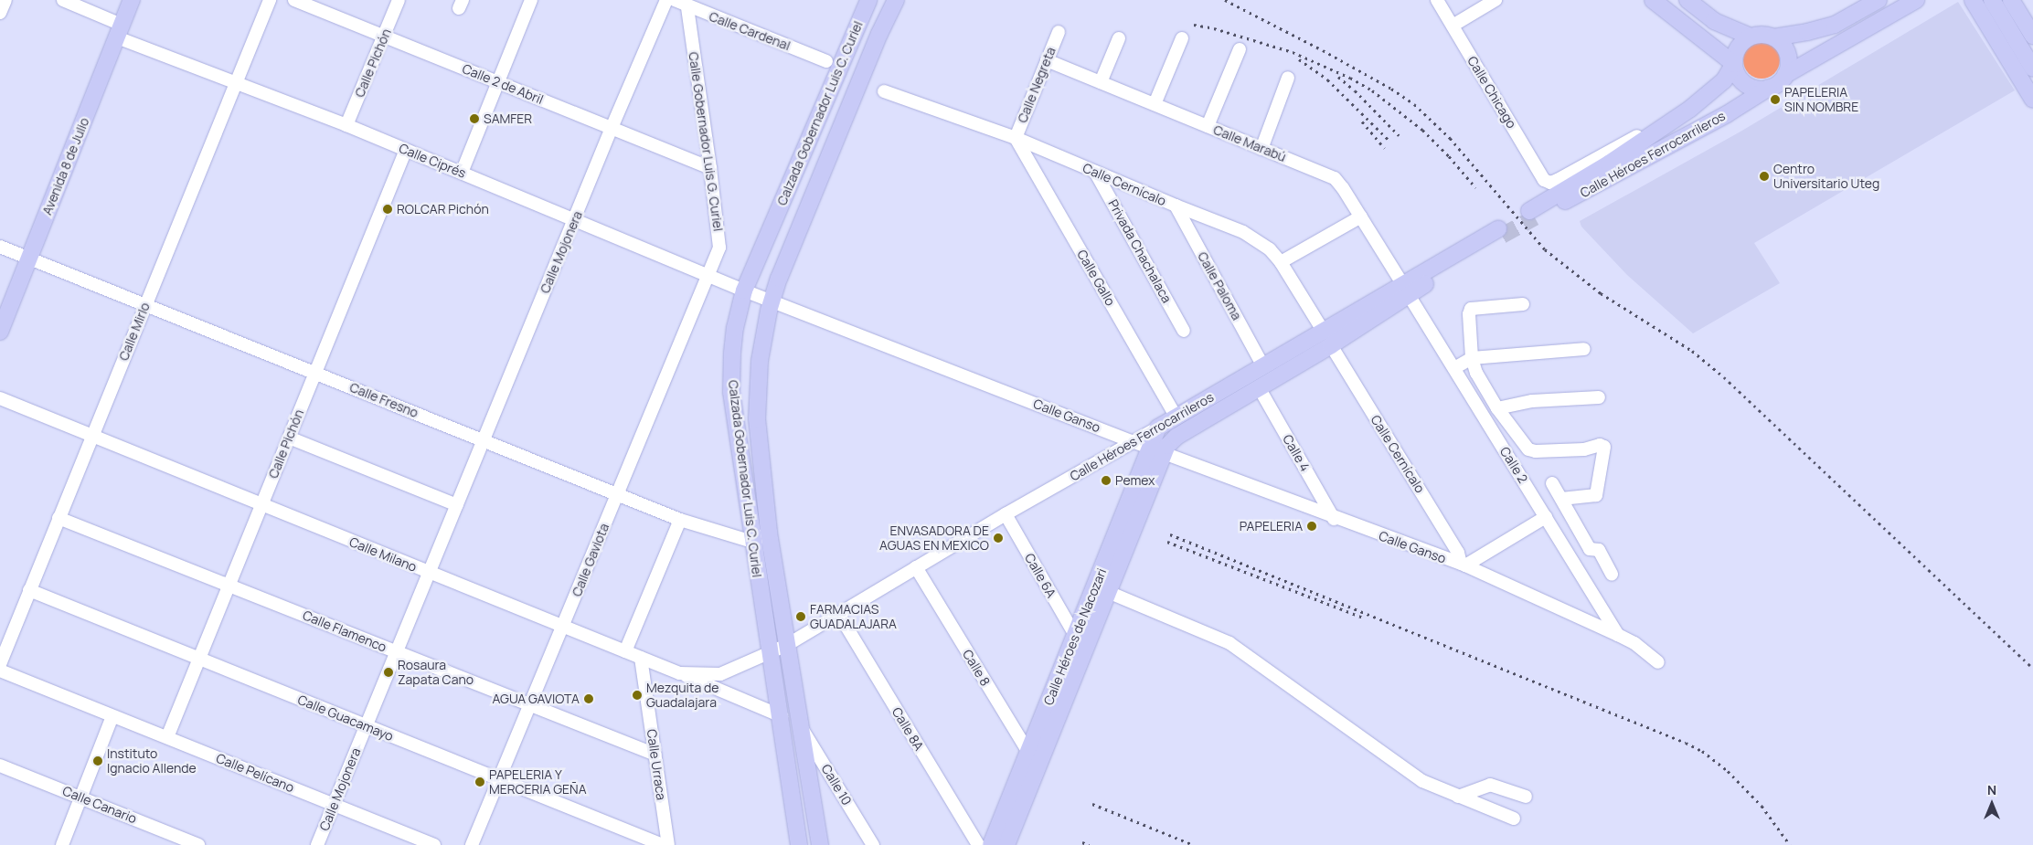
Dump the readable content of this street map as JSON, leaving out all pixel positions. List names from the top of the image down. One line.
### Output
{"streets":{"main road":["Calzada Gobernador Luis C. Curiel","Calle Héroes Ferrocarrileros","Avenida 8 de Julio","Calle Héroes de Nacozari"],"street":["Calle Cardenal","Calle Pichón","Calle 2 de Abril","Calle Negreta","Calle Chicago","Calle Gobernador Luis G. Curiel","Calle Marabú","Calle Ciprés","Calle Cernícalo","Privada Chachalaca","Calle Mojonera","Calle Gallo","Calle Paloma","Calle Mirlo","Calle Fresno","Calle Ganso","Calle 4","Calle 2","Calle Milano","Calle Gaviota","Calle 6A","Calle Flamenco","Calle 8","Calle Guacamayo","Calle 8A","Calle Urraca","Calle Pelícano","Calle 10","Calle Canario"]},"crossings":[["Calle Cardenal","Calle Gobernador Luis G. Curiel"],["Calle Pichón","Calle 2 de Abril"],["Calle Pichón","Calle Ciprés"],["Calle Pichón","Calle Fresno"],["Calle Pichón","Calle Milano"],["Calle Pichón","Calle Flamenco"],["Calle Pichón","Calle Guacamayo"],["Calle Pichón","Calle Pelícano"],["Calle 2 de Abril","Calle Gobernador Luis G. Curiel"],["Calle 2 de Abril","Calle Mojonera"],["Calle Negreta","Calle Marabú"],["Calle Negreta","Calle Cernícalo"],["Calle Negreta","Calle Gallo"],["Calle Chicago","Calle Héroes Ferrocarrileros"],["Calzada Gobernador Luis C. Curiel","Calle Héroes Ferrocarrileros"],["Calzada Gobernador Luis C. Curiel","Calle Ciprés"],["Calzada Gobernador Luis C. Curiel","Calle Fresno"],["Calzada Gobernador Luis C. Curiel","Calle Ganso"],["Calzada Gobernador Luis C. Curiel","Calle Milano"],["Calzada Gobernador Luis C. Curiel","Calle 10"],["Calle Gobernador Luis G. Curiel","Calle Ciprés"],["Calle Gobernador Luis G. Curiel","Calle Gaviota"],["Calle Marabú","Calle Héroes Ferrocarrileros"],["Calle Marabú","Calle 2"],["Calle Héroes Ferrocarrileros","Calle Cernícalo"],["Calle Héroes Ferrocarrileros","Calle Gallo"],["Calle Héroes Ferrocarrileros","Calle Paloma"],["Calle Héroes Ferrocarrileros","Calle Ganso"],["Calle Héroes Ferrocarrileros","Calle 4"],["Calle Héroes Ferrocarrileros","Calle 2"],["Calle Héroes Ferrocarrileros","Calle Milano"],["Calle Héroes Ferrocarrileros","Calle 6A"],["Calle Héroes Ferrocarrileros","Calle Héroes de Nacozari"],["Calle Héroes Ferrocarrileros","Calle 8"],["Calle Héroes Ferrocarrileros","Calle 8A"],["Calle Ciprés","Avenida 8 de Julio"],["Calle Ciprés","Calle Mojonera"],["Calle Ciprés","Calle Mirlo"],["Calle Ciprés","Calle Ganso"],["Calle Ciprés","Calle Gaviota"],["Avenida 8 de Julio","Calle Fresno"],["Calle Cernícalo","Privada Chachalaca"],["Calle Cernícalo","Calle Gallo"],["Calle Cernícalo","Calle Paloma"],["Calle Cernícalo","Calle Ganso"],["Calle Mojonera","Calle Fresno"],["Calle Mojonera","Calle Milano"],["Calle Mojonera","Calle Flamenco"],["Calle Mojonera","Calle Guacamayo"],["Calle Mojonera","Calle Pelícano"],["Calle Mirlo","Calle Fresno"],["Calle Mirlo","Calle Milano"],["Calle Mirlo","Calle Flamenco"],["Calle Mirlo","Calle Guacamayo"],["Calle Fresno","Calle Gaviota"],["Calle Ganso","Calle 4"],["Calle Ganso","Calle 2"],["Calle Ganso","Calle Héroes de Nacozari"],["Calle Milano","Calle Gaviota"],["Calle Milano","Calle Urraca"],["Calle Gaviota","Calle Flamenco"],["Calle Gaviota","Calle Guacamayo"],["Calle 6A","Calle Héroes de Nacozari"],["Calle Flamenco","Calle Urraca"],["Calle Héroes de Nacozari","Calle 8"]],"places":["PAPELERIA SIN NOMBRE","SAMFER","Centro Universitario Uteg","ROLCAR Pichón","Pemex","PAPELERIA","ENVASADORA DE AGUAS EN MEXICO","FARMACIAS GUADALAJARA","Rosaura Zapata Cano","Mezquita de Guadalajara","AGUA GAVIOTA","Instituto Ignacio Allende","PAPELERIA Y MERCERIA GEÑA"],"north":"top"}
